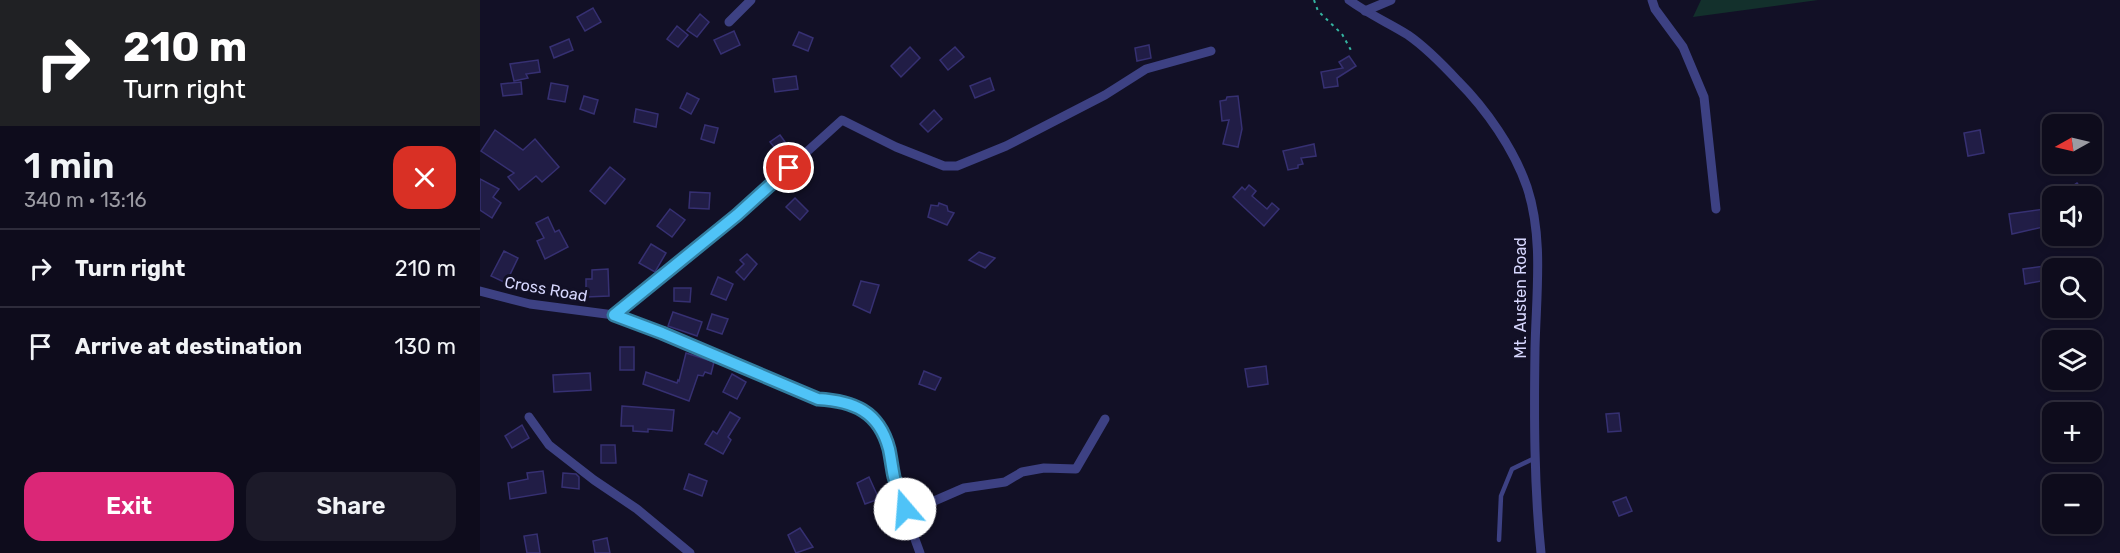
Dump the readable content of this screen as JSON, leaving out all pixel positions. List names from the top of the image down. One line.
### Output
{"streets":{"street":["Cross Road","Mt. Austen Road"]},"north":"left","page":{"turn":["210 m","Turn right"],"map_buttons":["+","−"],"heading":["1 min","340 m · 13:16"],"list":[{"name":"Turn right","value":"210 m"},{"name":"Arrive at destination","value":"130 m"}],"buttons":["Exit","Share"]}}
